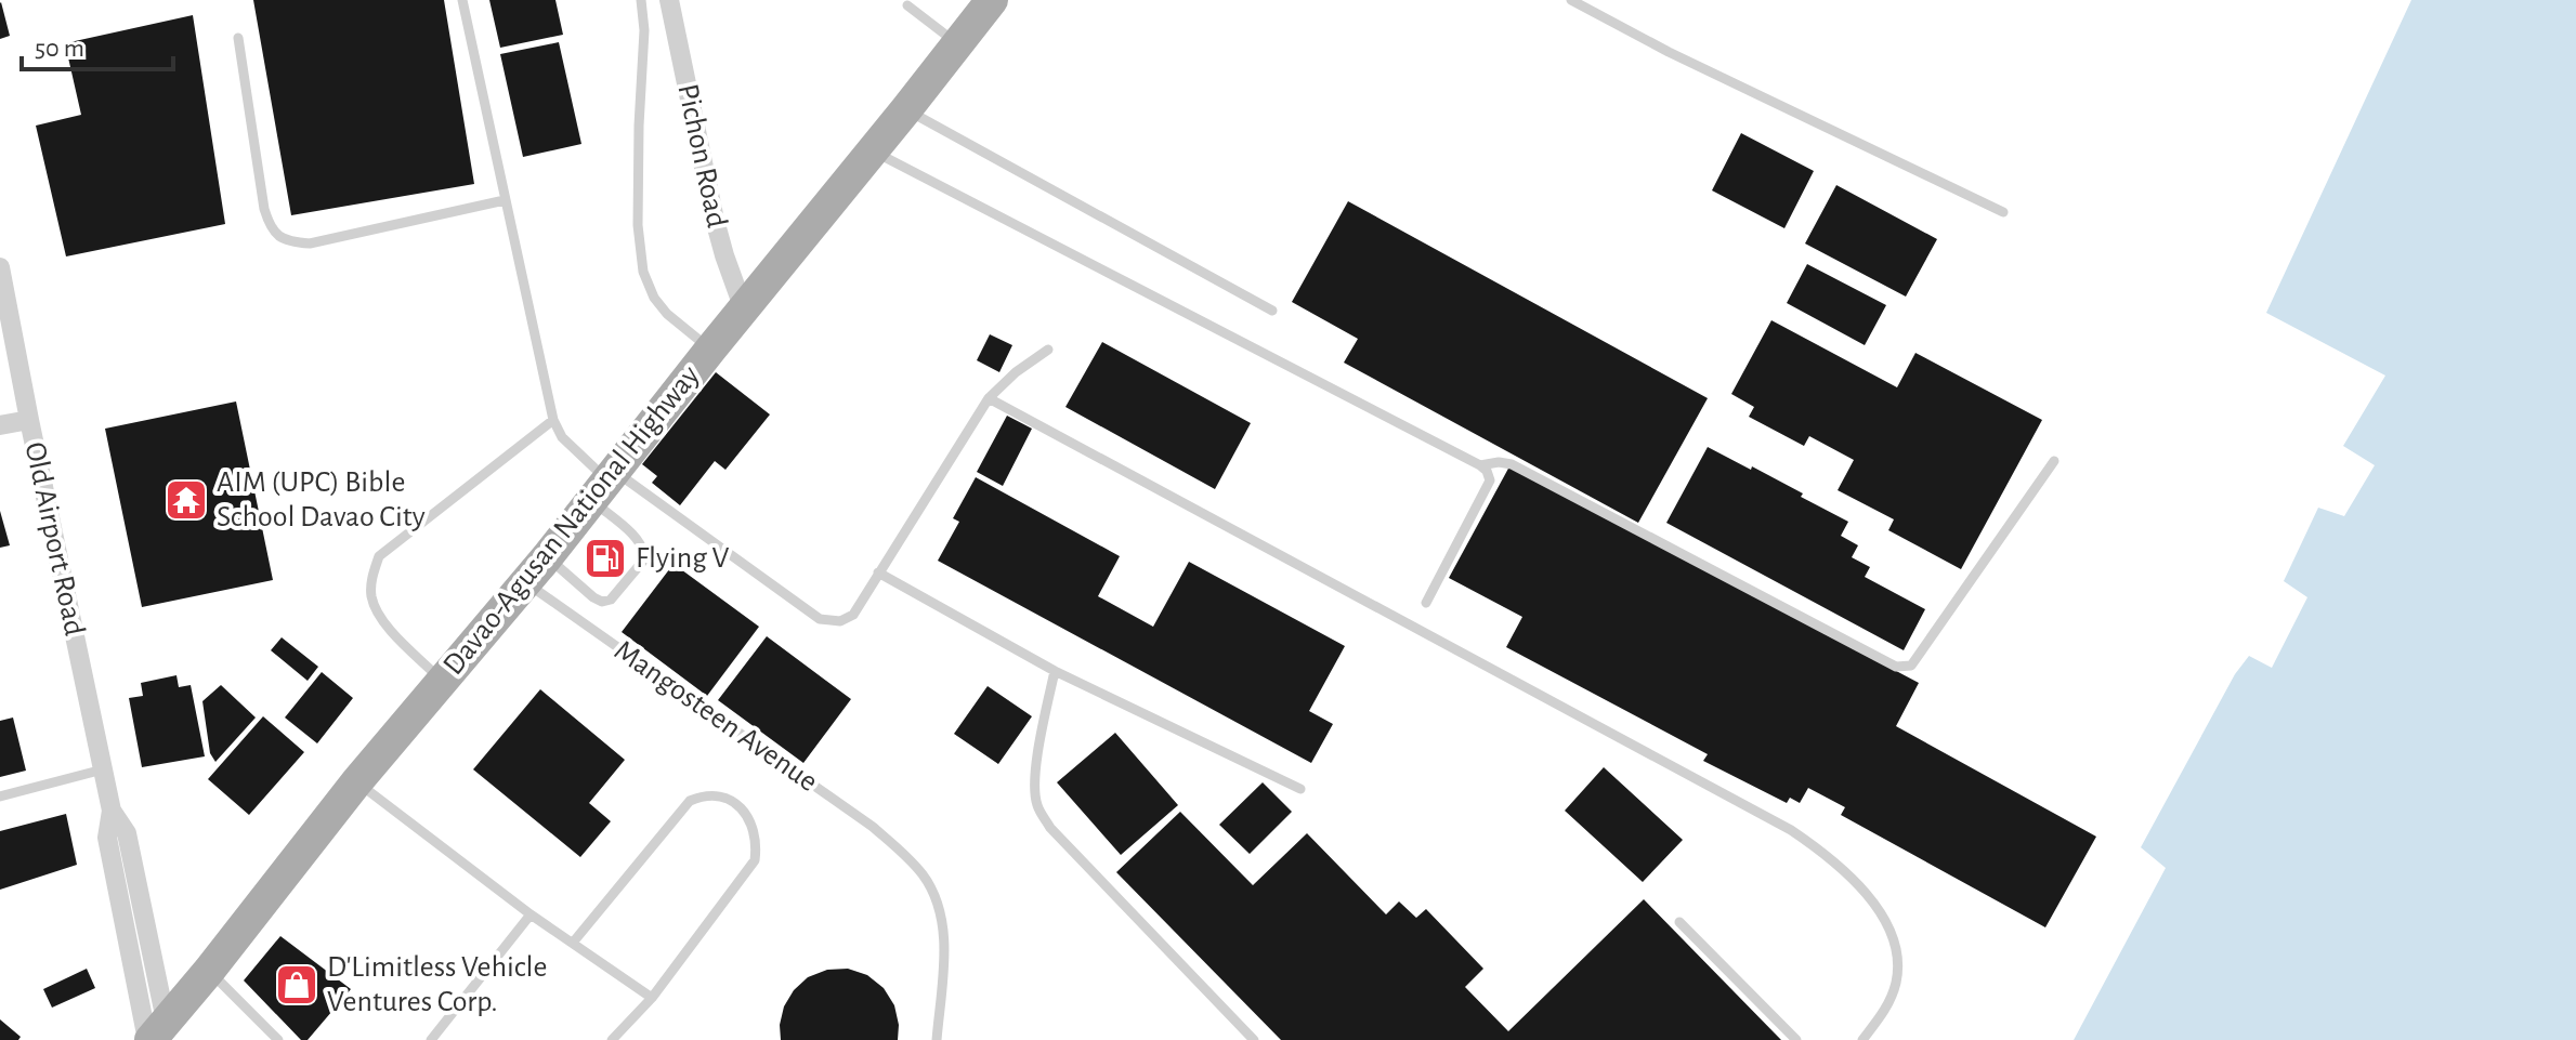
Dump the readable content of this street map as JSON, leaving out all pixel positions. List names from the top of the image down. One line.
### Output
{"streets":{"main road":["Davao-Agusan National Highway"],"street":["Pichon Road","Old Airport Road"],"lane":["Mangosteen Avenue"]},"crossings":[["Pichon Road","Davao-Agusan National Highway"],["Davao-Agusan National Highway","Old Airport Road"],["Davao-Agusan National Highway","Mangosteen Avenue"]],"places":{"temple":["AIM (UPC) Bible School Davao City"],"fuel station":["Flying V"],"shop":["D'Limitless Vehicle Ventures Corp."]},"scale_bar":"50 m"}
